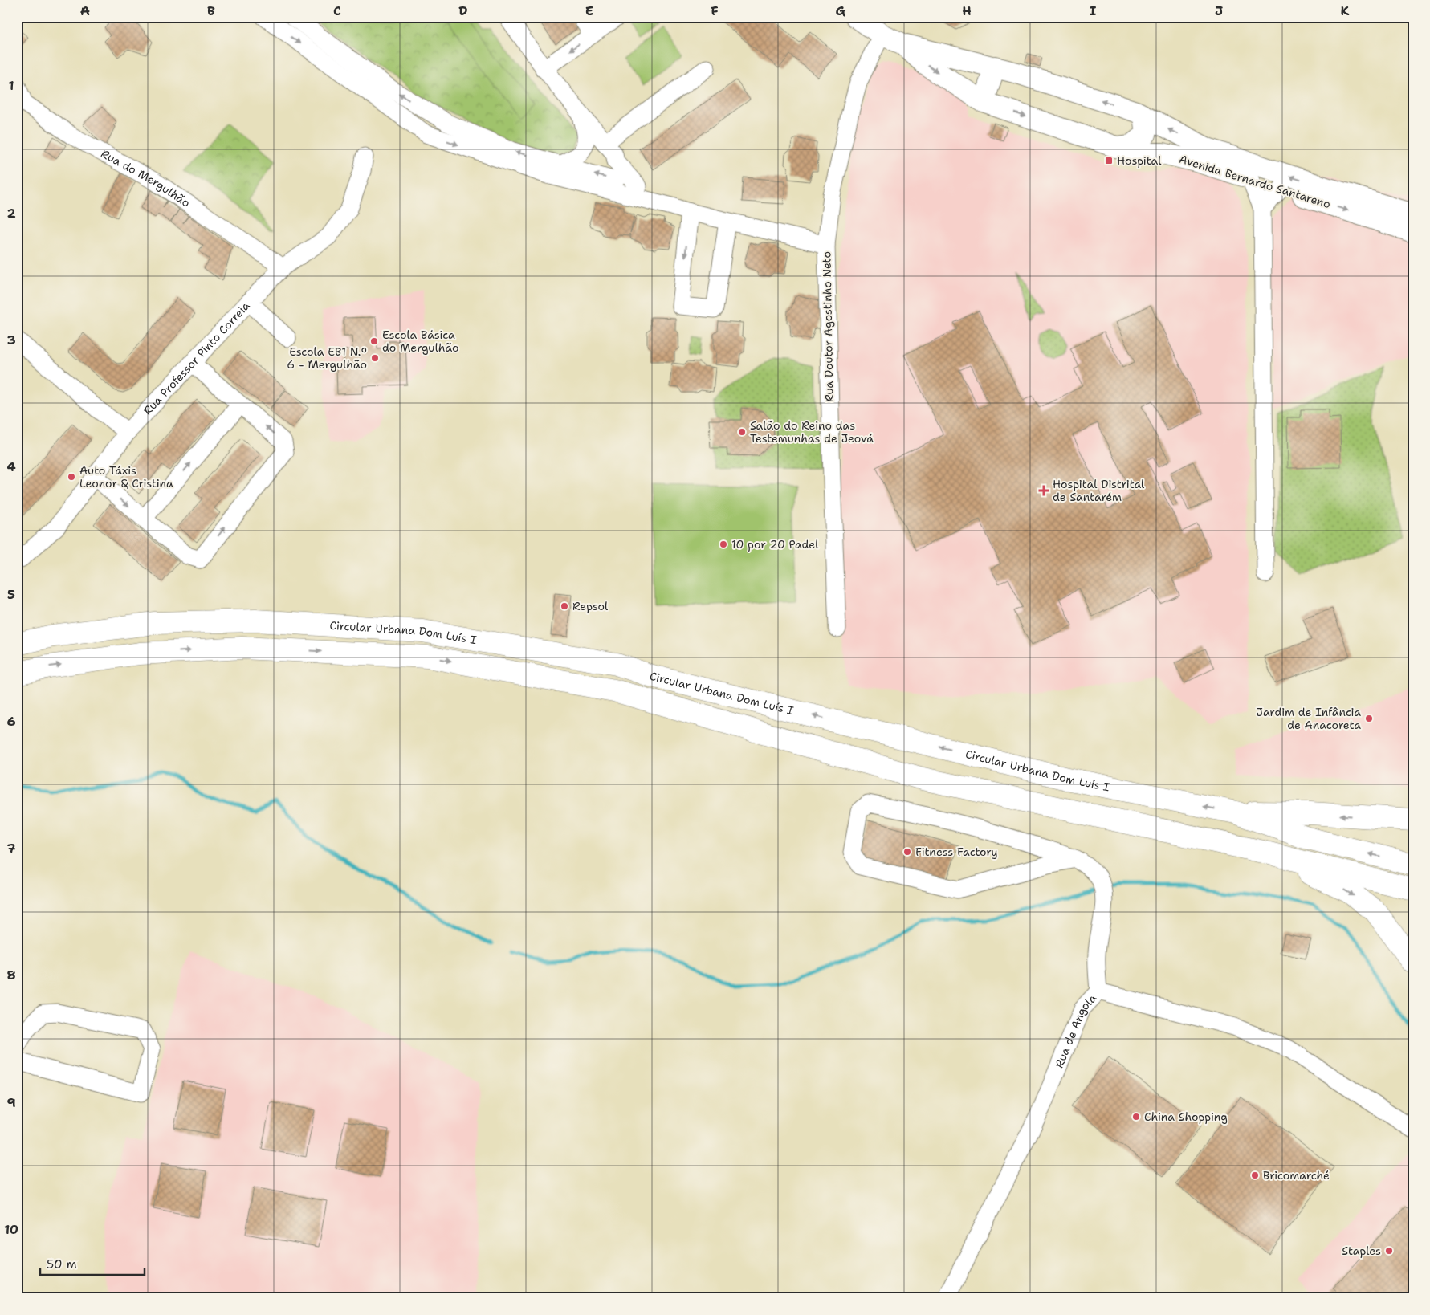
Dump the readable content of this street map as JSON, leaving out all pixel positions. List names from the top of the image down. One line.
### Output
{"streets":{"highway":["Circular Urbana Dom Luís I"],"main road":["Avenida Bernardo Santareno"],"street":["Rua do Mergulhão","Rua Doutor Agostinho Neto","Rua Professor Pinto Correia","Rua de Angola"]},"crossings":[["Rua do Mergulhão","Rua Professor Pinto Correia"],["Avenida Bernardo Santareno","Rua Doutor Agostinho Neto"]],"places":{"transit":["Hospital"],"other":["Escola Básica do Mergulhão","Escola EB1 N.º 6 - Mergulhão","Salão do Reino das Testemunhas de Jeová","Auto Táxis Leonor & Cristina","10 por 20 Padel","Repsol","Jardim de Infância de Anacoreta","Fitness Factory","China Shopping","Bricomarché","Staples"],"health":["Hospital Distrital de Santarém"]},"scale_bar":"50 m","grid":{"columns":["A","B","C","D","E","F","G","H","I","J","K"],"rows":["1","2","3","4","5","6","7","8","9","10"]}}
